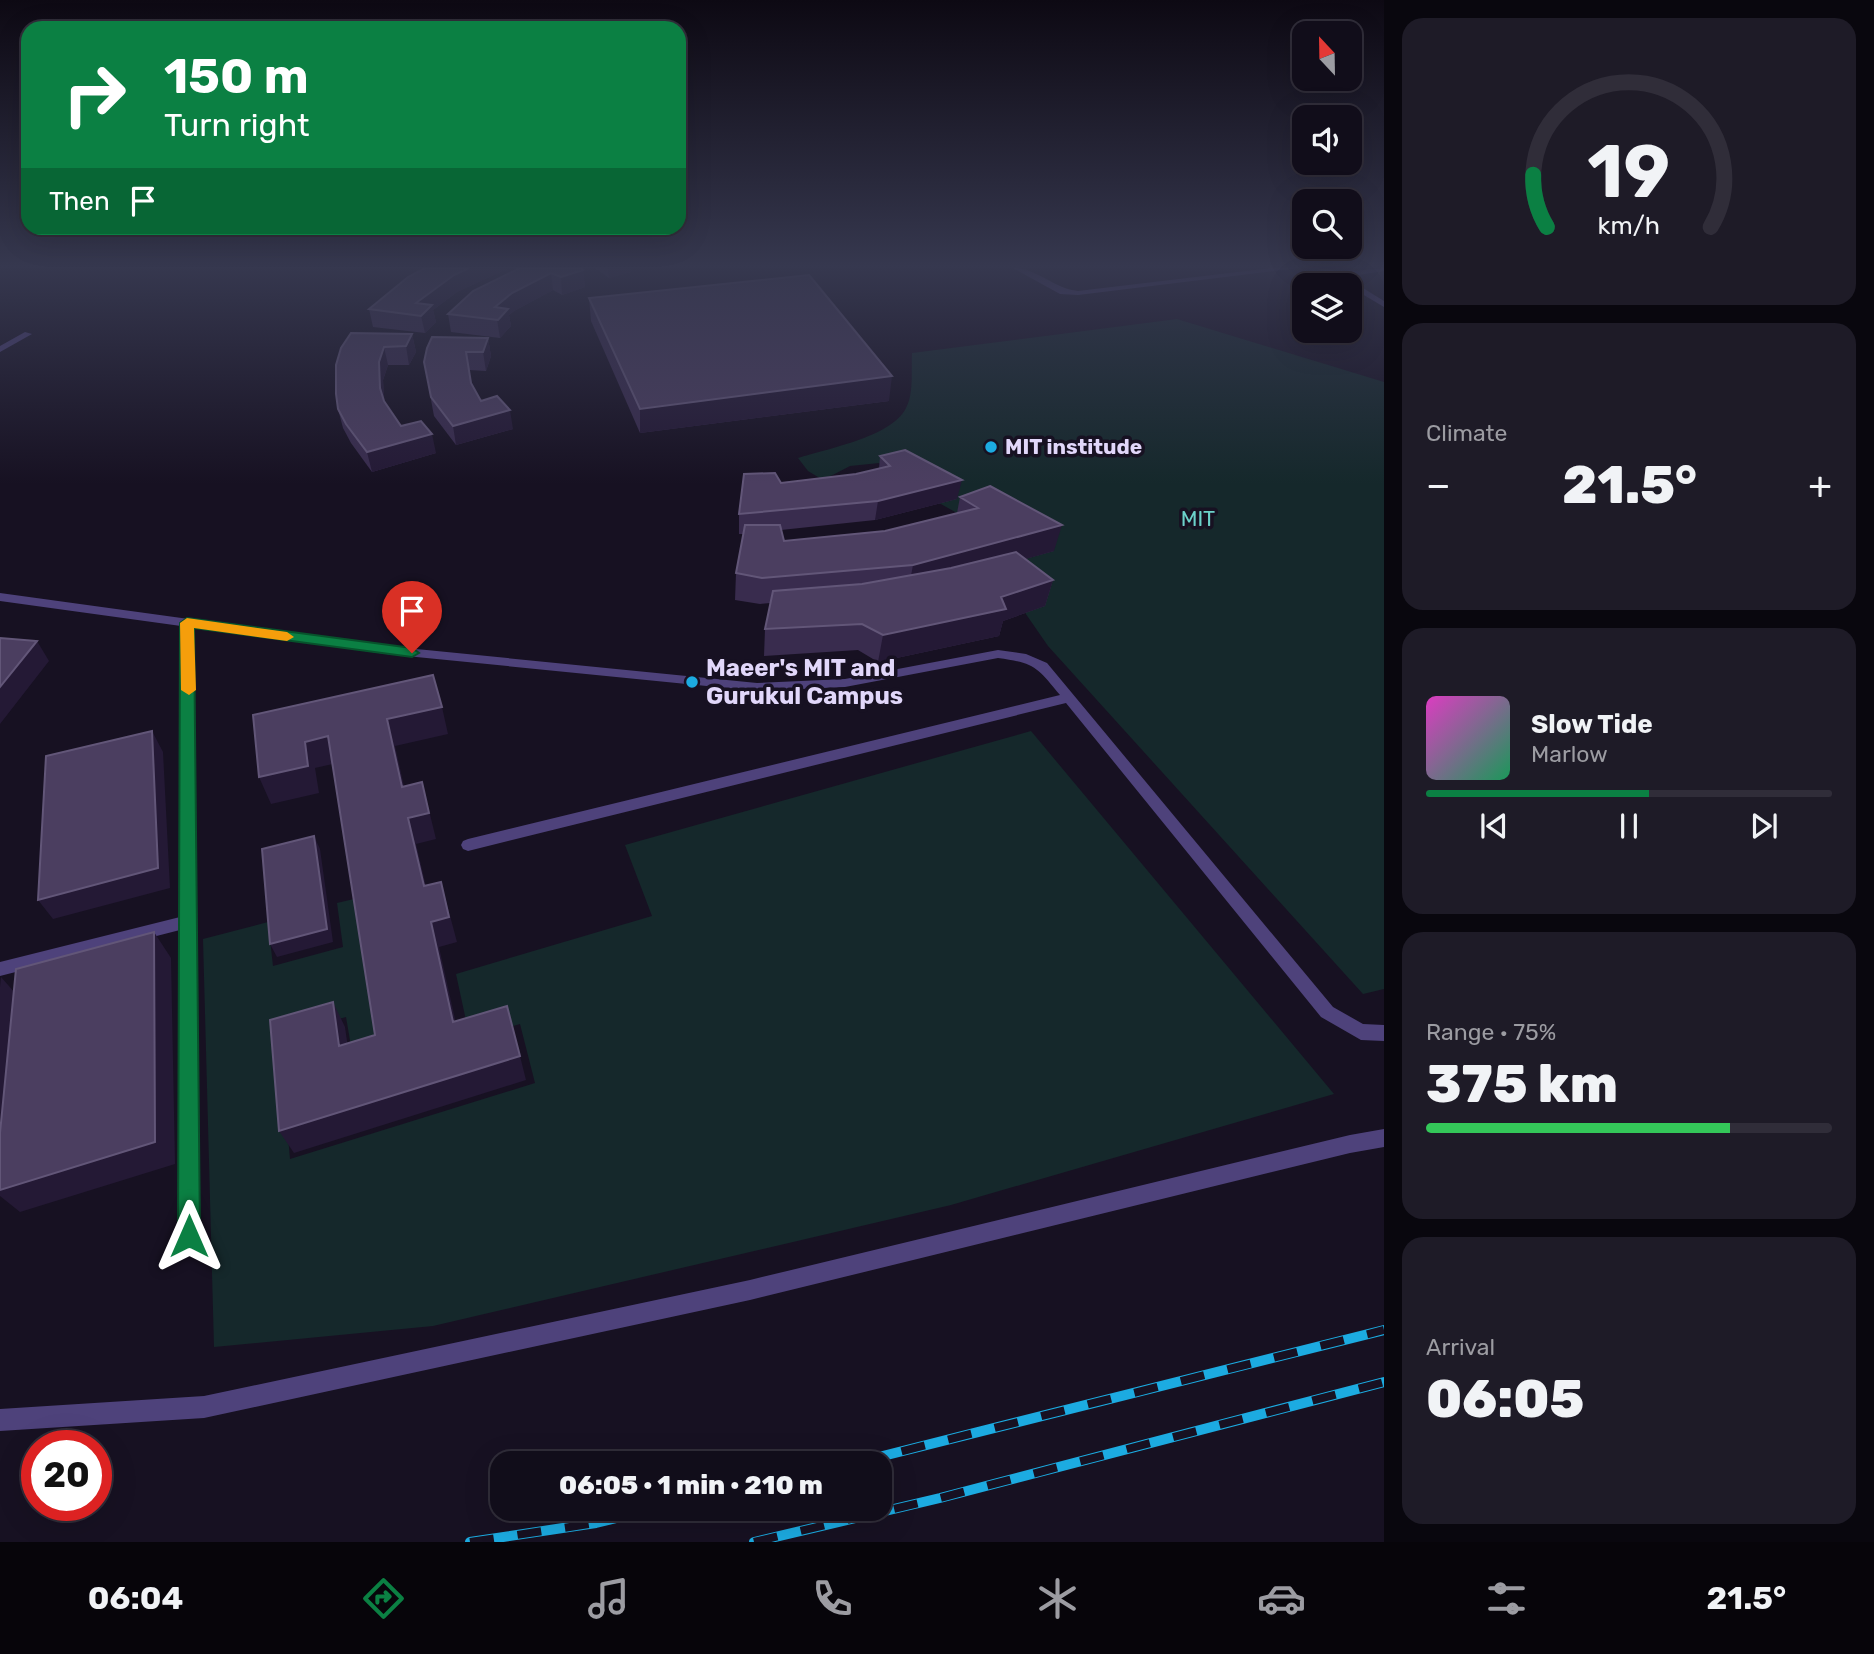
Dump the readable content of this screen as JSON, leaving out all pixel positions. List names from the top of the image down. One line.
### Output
{"parks":["MIT"],"places":["MIT institude","Maeer's MIT and Gurukul Campus"],"north":"top","page":{"turn":["150 m","Turn right"],"then":"Then","tile":["Climate",["Range · 75%","375 km"],["Arrival","06:05"]],"heat":["−","21.5°","+"],"song":["Slow Tide","Marlow"],"limit":"20","trip":"06:05 · 1 min · 210 m","tabs":["06:04","21.5°"],"gauge":["19","km/h"]}}
